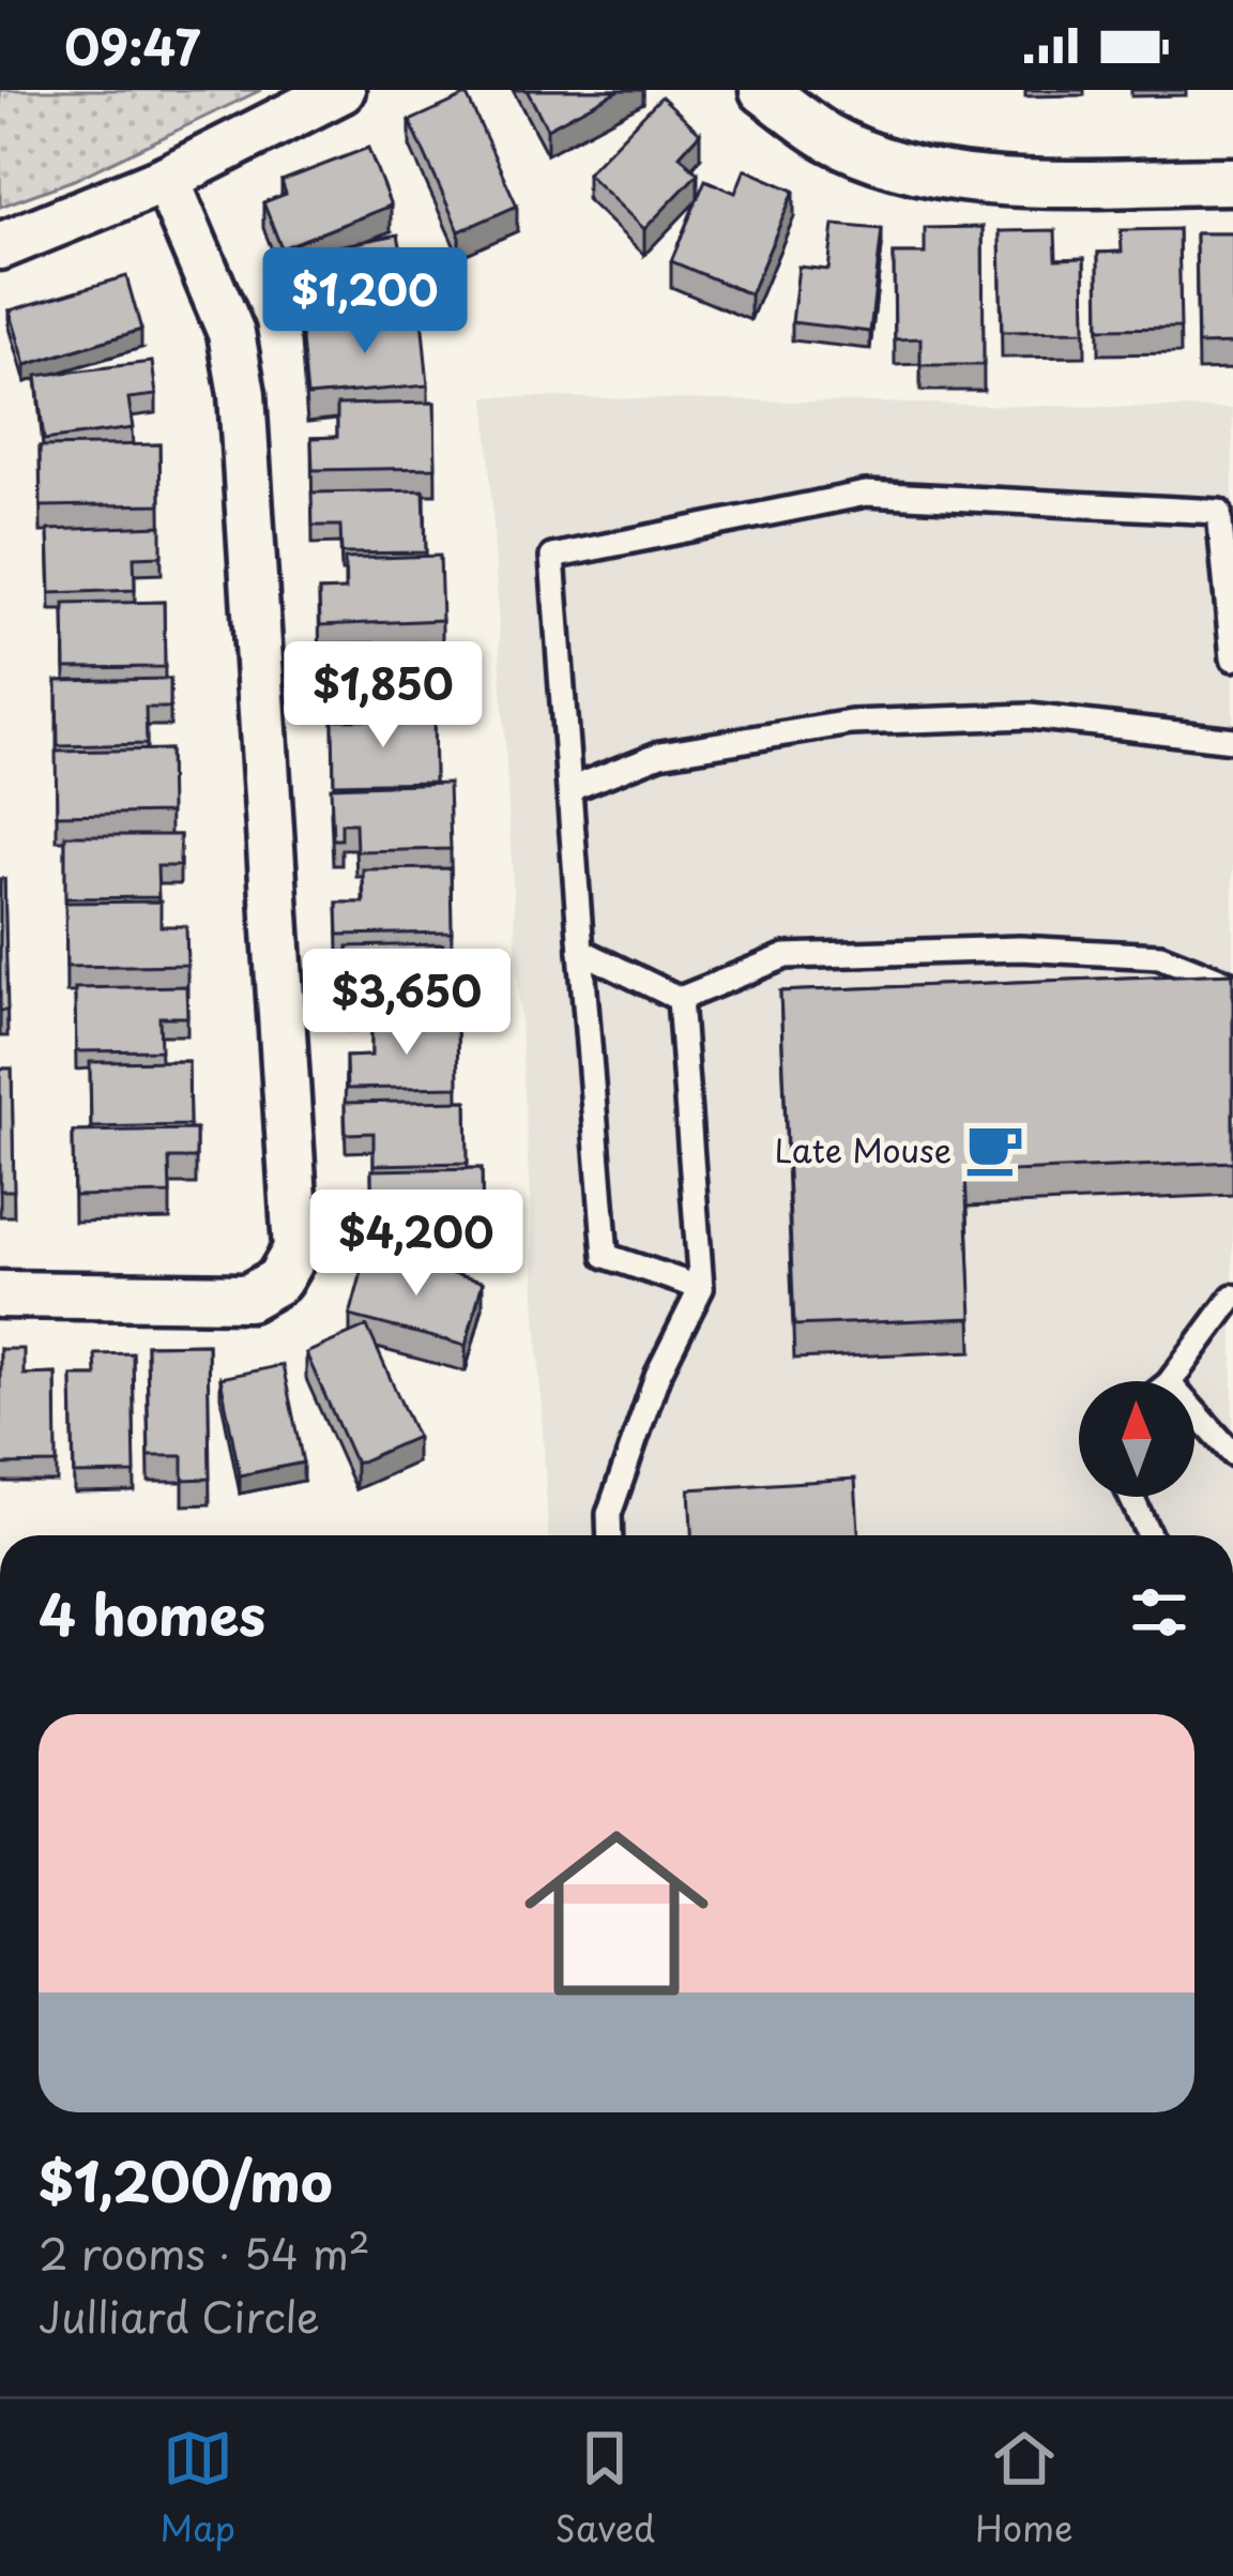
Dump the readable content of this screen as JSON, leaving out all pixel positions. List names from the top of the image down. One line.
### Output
{"places":{"cafe":["Late Mouse"]},"north":"top","page":{"status":"09:47","price":["$1,200","$1,850","$3,650","$4,200"],"heading":"4 homes","list":[{"name":"$1,200/mo","note":"2 rooms · 54 m² · Julliard Circle"}],"tabs":["Map","Saved","Home"]}}
